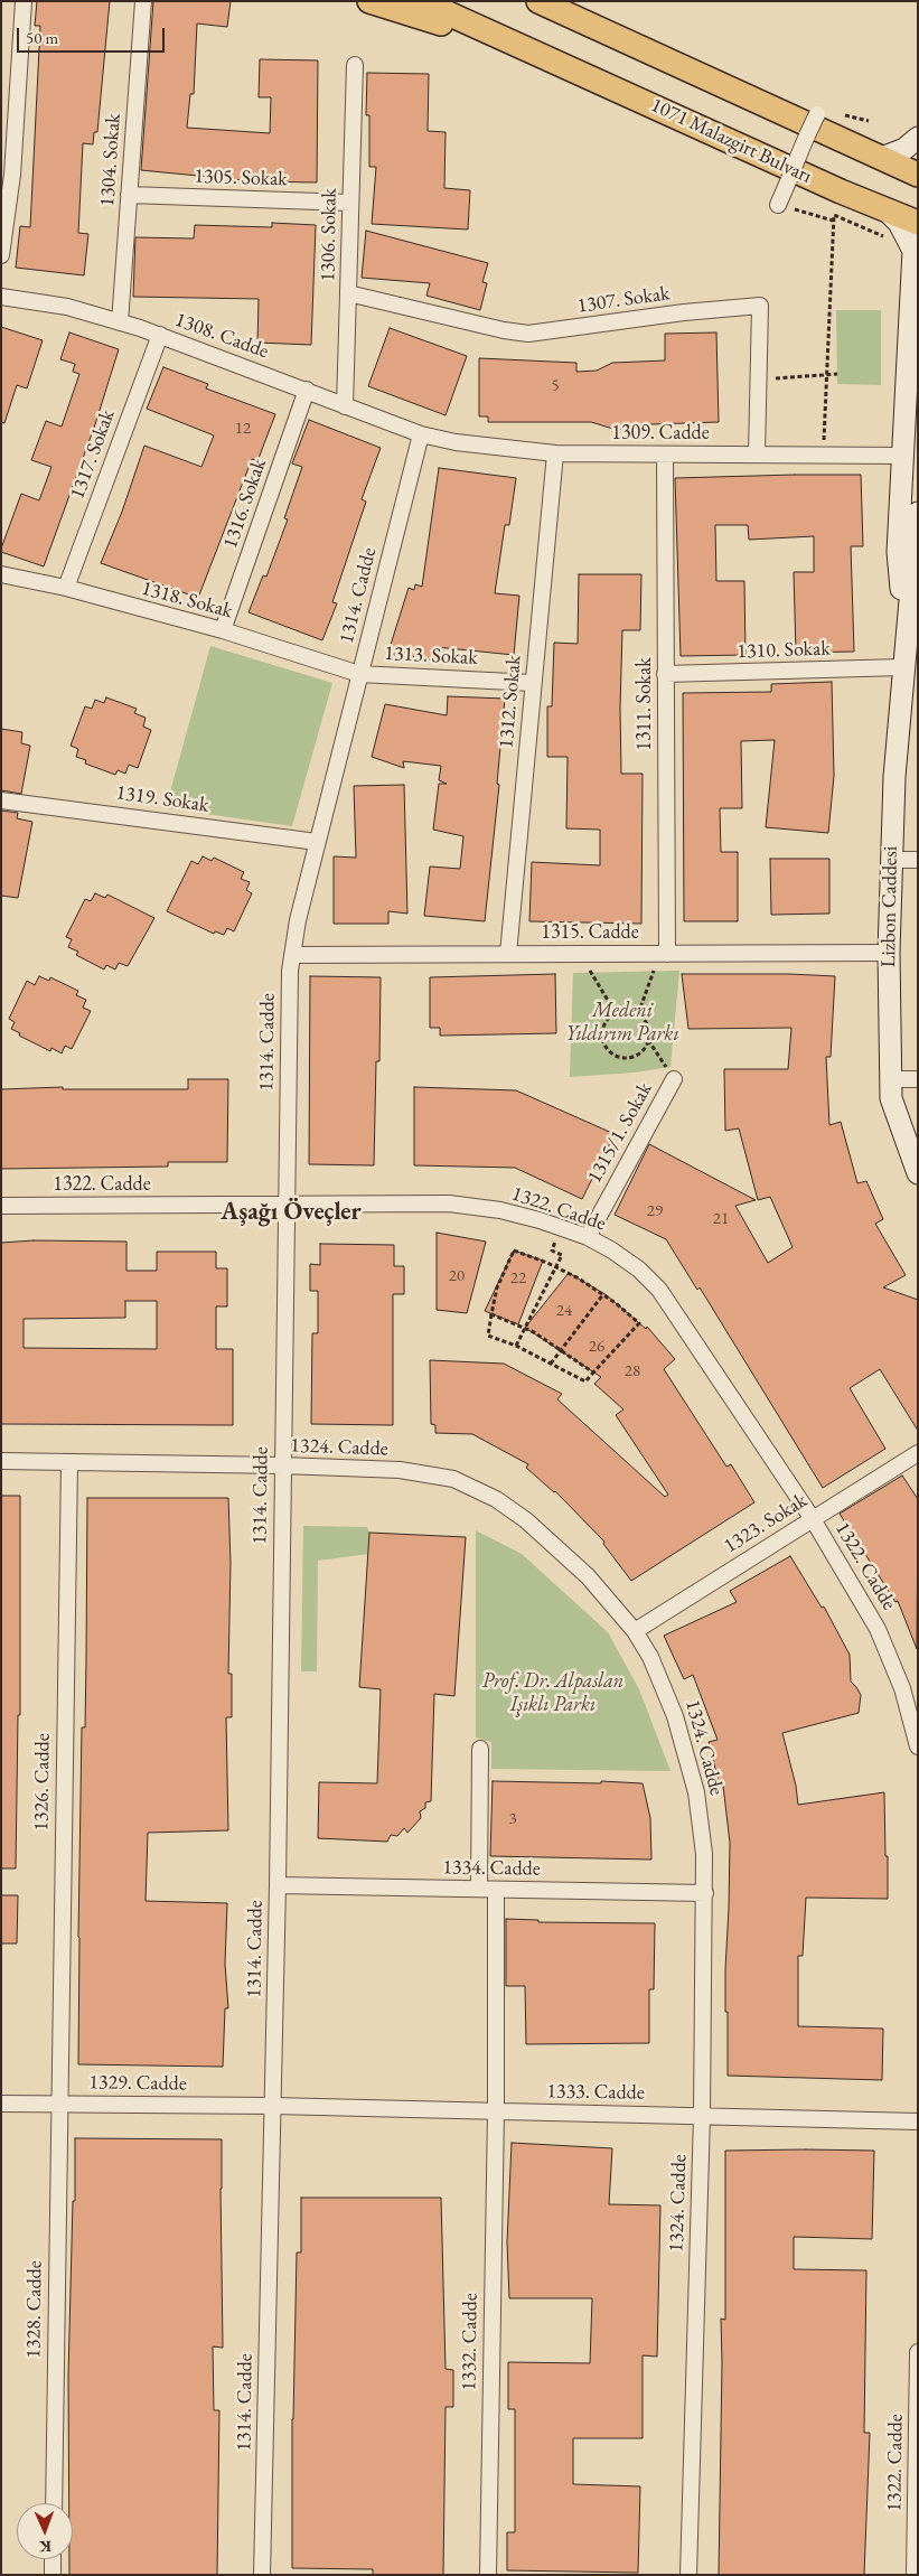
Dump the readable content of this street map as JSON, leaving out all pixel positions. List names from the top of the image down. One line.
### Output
{"streets":{"main road":["1071 Malazgirt Bulvarı","Lizbon Caddesi"],"street":["1304. Sokak","1305. Sokak","1306. Sokak","1307. Sokak","1308. Cadde","1309. Cadde","1317. Sokak","1316. Sokak","1314. Cadde","1318. Sokak","1310. Sokak","1313. Sokak","1312. Sokak","1311. Sokak","1319. Sokak","1315. Cadde","1315/1. Sokak","1322. Cadde","1324. Cadde","1323. Sokak","1326. Cadde","1334. Cadde","1329. Cadde","1333. Cadde","1328. Cadde","1332. Cadde"]},"crossings":[["1071 Malazgirt Bulvarı","Lizbon Caddesi"],["1304. Sokak","1305. Sokak"],["1304. Sokak","1308. Cadde"],["1305. Sokak","1306. Sokak"],["1306. Sokak","1307. Sokak"],["1306. Sokak","1308. Cadde"],["1307. Sokak","1309. Cadde"],["1308. Cadde","1309. Cadde"],["1308. Cadde","1317. Sokak"],["1308. Cadde","1316. Sokak"],["1308. Cadde","1314. Cadde"],["1309. Cadde","1314. Cadde"],["1309. Cadde","1312. Sokak"],["1309. Cadde","1311. Sokak"],["1309. Cadde","Lizbon Caddesi"],["1317. Sokak","1318. Sokak"],["1316. Sokak","1318. Sokak"],["1314. Cadde","1318. Sokak"],["1314. Cadde","1313. Sokak"],["1314. Cadde","1319. Sokak"],["1314. Cadde","1315. Cadde"],["1314. Cadde","1322. Cadde"],["1314. Cadde","1324. Cadde"],["1314. Cadde","1334. Cadde"],["1314. Cadde","1329. Cadde"],["1314. Cadde","1333. Cadde"],["1318. Sokak","1313. Sokak"],["1310. Sokak","1311. Sokak"],["1310. Sokak","Lizbon Caddesi"],["1313. Sokak","1312. Sokak"],["1312. Sokak","1315. Cadde"],["1311. Sokak","1315. Cadde"],["Lizbon Caddesi","1315. Cadde"],["1315/1. Sokak","1322. Cadde"],["1322. Cadde","1323. Sokak"],["1324. Cadde","1323. Sokak"],["1324. Cadde","1326. Cadde"],["1324. Cadde","1334. Cadde"],["1324. Cadde","1333. Cadde"],["1326. Cadde","1329. Cadde"],["1326. Cadde","1328. Cadde"],["1334. Cadde","1332. Cadde"],["1329. Cadde","1333. Cadde"],["1329. Cadde","1328. Cadde"],["1333. Cadde","1332. Cadde"]],"districts":["Aşağı Öveçler"],"parks":["Medeni Yıldırım Parkı","Prof. Dr. Alpaslan Işıklı Parkı"],"house_numbers":["5","12","29","21","20","22","24","26","28","3"],"scale_bar":"50 m","north":"bottom"}
